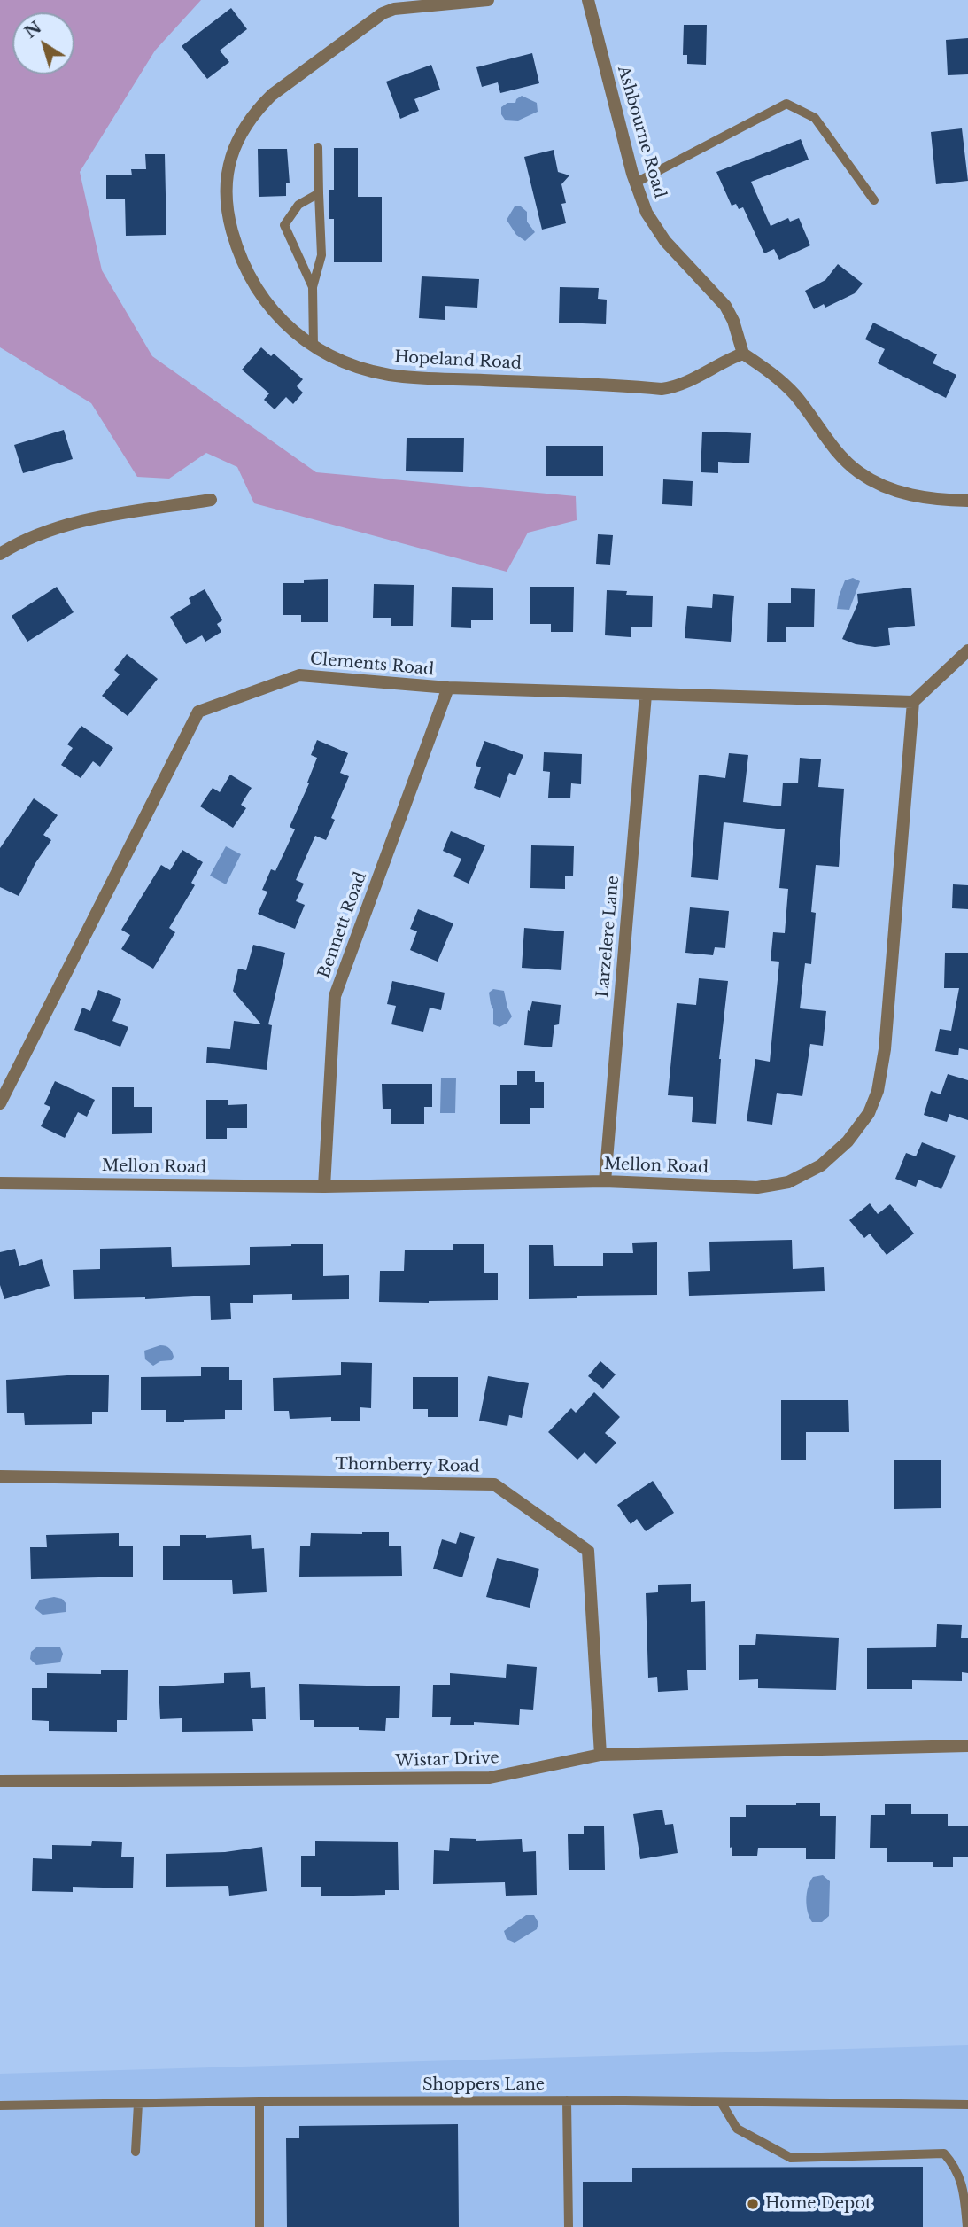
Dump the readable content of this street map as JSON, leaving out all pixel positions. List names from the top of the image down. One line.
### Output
{"streets":{"street":["Ashbourne Road","Hopeland Road","Clements Road","Bennett Road","Larzelere Lane","Mellon Road","Thornberry Road","Wistar Drive"],"lane":["Shoppers Lane"]},"crossings":[["Ashbourne Road","Hopeland Road"],["Clements Road","Bennett Road"],["Clements Road","Larzelere Lane"],["Clements Road","Mellon Road"],["Bennett Road","Mellon Road"],["Larzelere Lane","Mellon Road"],["Thornberry Road","Wistar Drive"]],"places":["Home Depot"],"north":"top left"}
